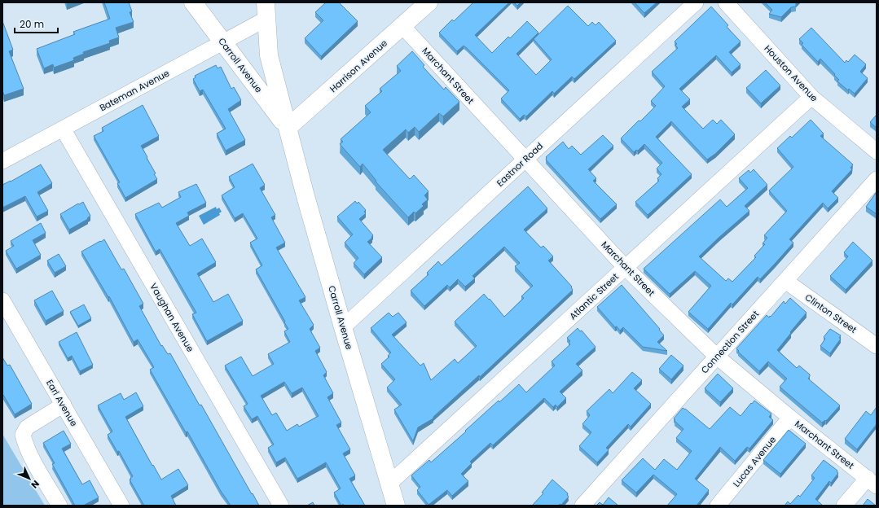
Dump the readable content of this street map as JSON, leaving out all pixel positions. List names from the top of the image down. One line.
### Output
{"streets":{"street":["Carroll Avenue","Harrison Avenue","Houston Avenue","Marchant Street","Bateman Avenue","Eastnor Road","Atlantic Street","Clinton Street","Vaughan Avenue","Connection Street","Earl Avenue","Lucas Avenue"]},"crossings":[["Carroll Avenue","Harrison Avenue"],["Carroll Avenue","Bateman Avenue"],["Carroll Avenue","Eastnor Road"],["Carroll Avenue","Atlantic Street"],["Harrison Avenue","Marchant Street"],["Houston Avenue","Atlantic Street"],["Marchant Street","Eastnor Road"],["Marchant Street","Atlantic Street"],["Marchant Street","Connection Street"],["Marchant Street","Lucas Avenue"],["Bateman Avenue","Vaughan Avenue"],["Clinton Street","Connection Street"]],"scale_bar":"20 m","north":"bottom right"}
